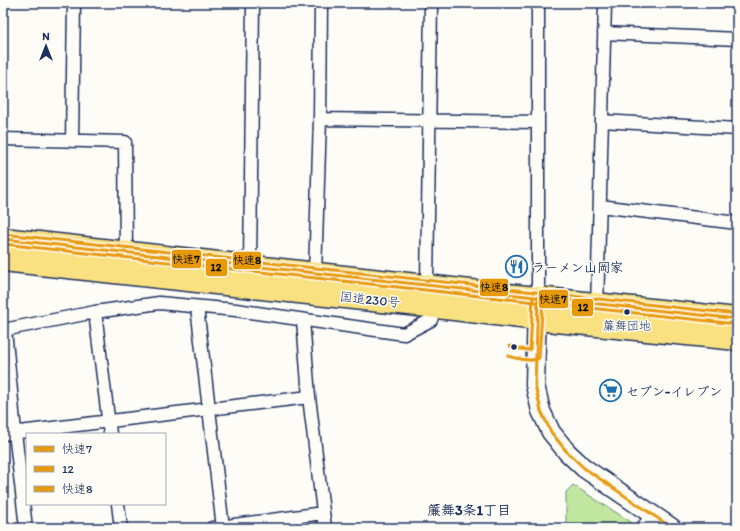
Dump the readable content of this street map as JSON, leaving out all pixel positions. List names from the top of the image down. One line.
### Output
{"streets":{"highway":["国道230号"]},"districts":["簾舞3条1丁目"],"places":{"restaurant":["ラーメン山岡家"],"other":["簾舞団地"],"supermarket":["セブン-イレブン"]},"lines":["transit line 快速8","transit line 快速7","transit line 12"],"legend":["快速7","12","快速8"],"north":"top"}
